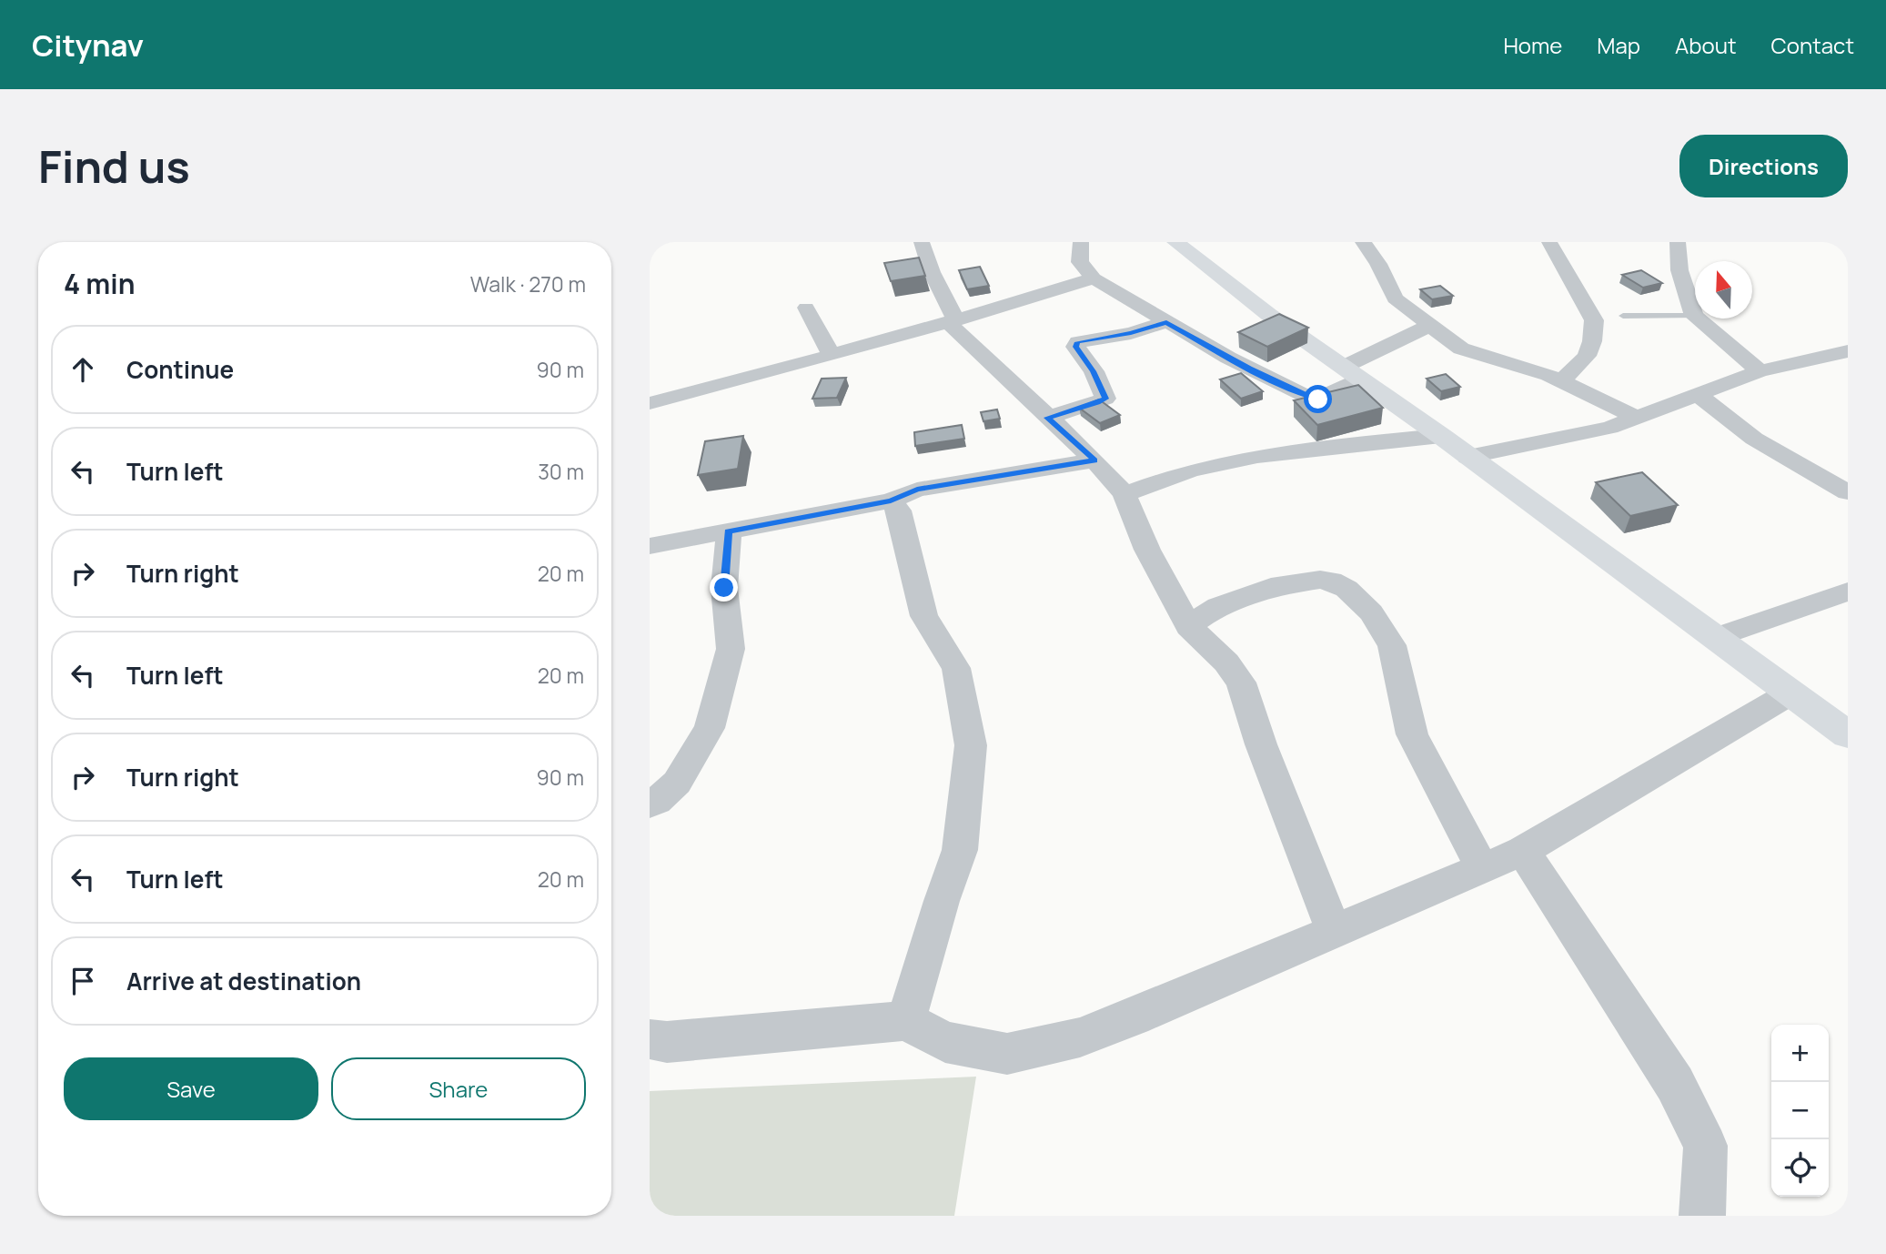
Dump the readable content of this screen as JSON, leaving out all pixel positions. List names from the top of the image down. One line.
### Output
{"north":"top","page":{"header":"Citynav","nav":["Home","Map","About","Contact"],"buttons":["Directions",["Save","Share"]],"title":"Find us","heading":["4 min","Walk · 270 m"],"list":[["Continue","90 m"],["Turn left","30 m"],["Turn right","20 m"],["Turn left","20 m"],["Turn right","90 m"],["Turn left","20 m"],"Arrive at destination"],"map_buttons":["+","−"]}}
